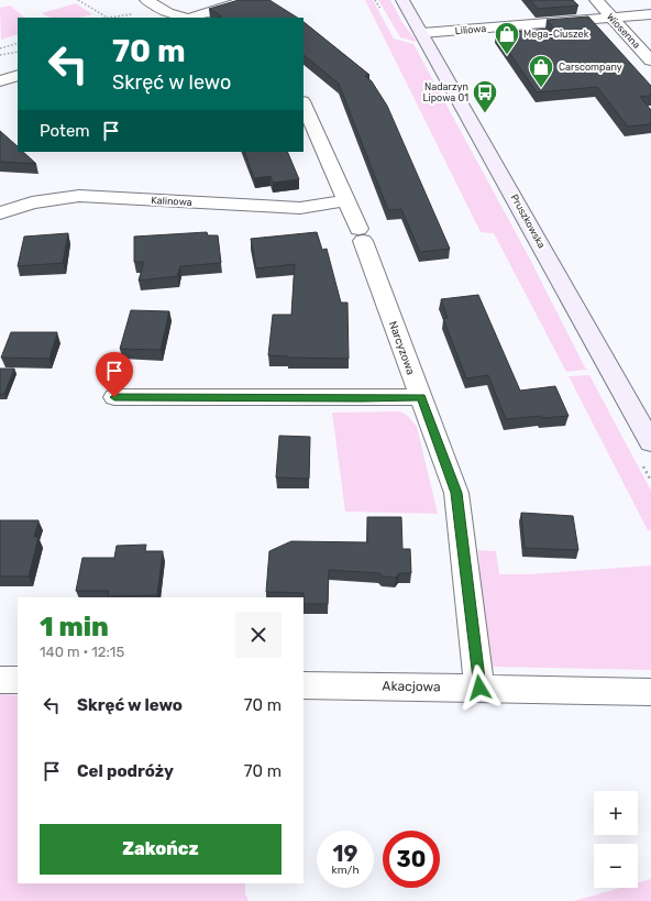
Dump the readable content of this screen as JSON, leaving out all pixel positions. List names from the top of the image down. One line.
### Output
{"streets":{"street":["Liliowa","Wiosenna","Kalinowa","Pruszkowska","Narcyzowa","Akacjowa"]},"crossings":[["Liliowa","Wiosenna"],["Liliowa","Pruszkowska"],["Kalinowa","Narcyzowa"],["Narcyzowa","Akacjowa"]],"places":{"shop":["Mega-Ciuszek","Carscompany"],"bus stop":["Nadarzyn Lipowa 01"]},"page":{"turn":["70 m","Skręć w lewo"],"then":"Potem","heading":["1 min","140 m · 12:15"],"list":[{"name":"Skręć w lewo","value":"70 m"},{"name":"Cel podróży","value":"70 m"}],"map_buttons":["+","−"],"buttons":"Zakończ","speed":"19 km/h","limit":"30"}}
